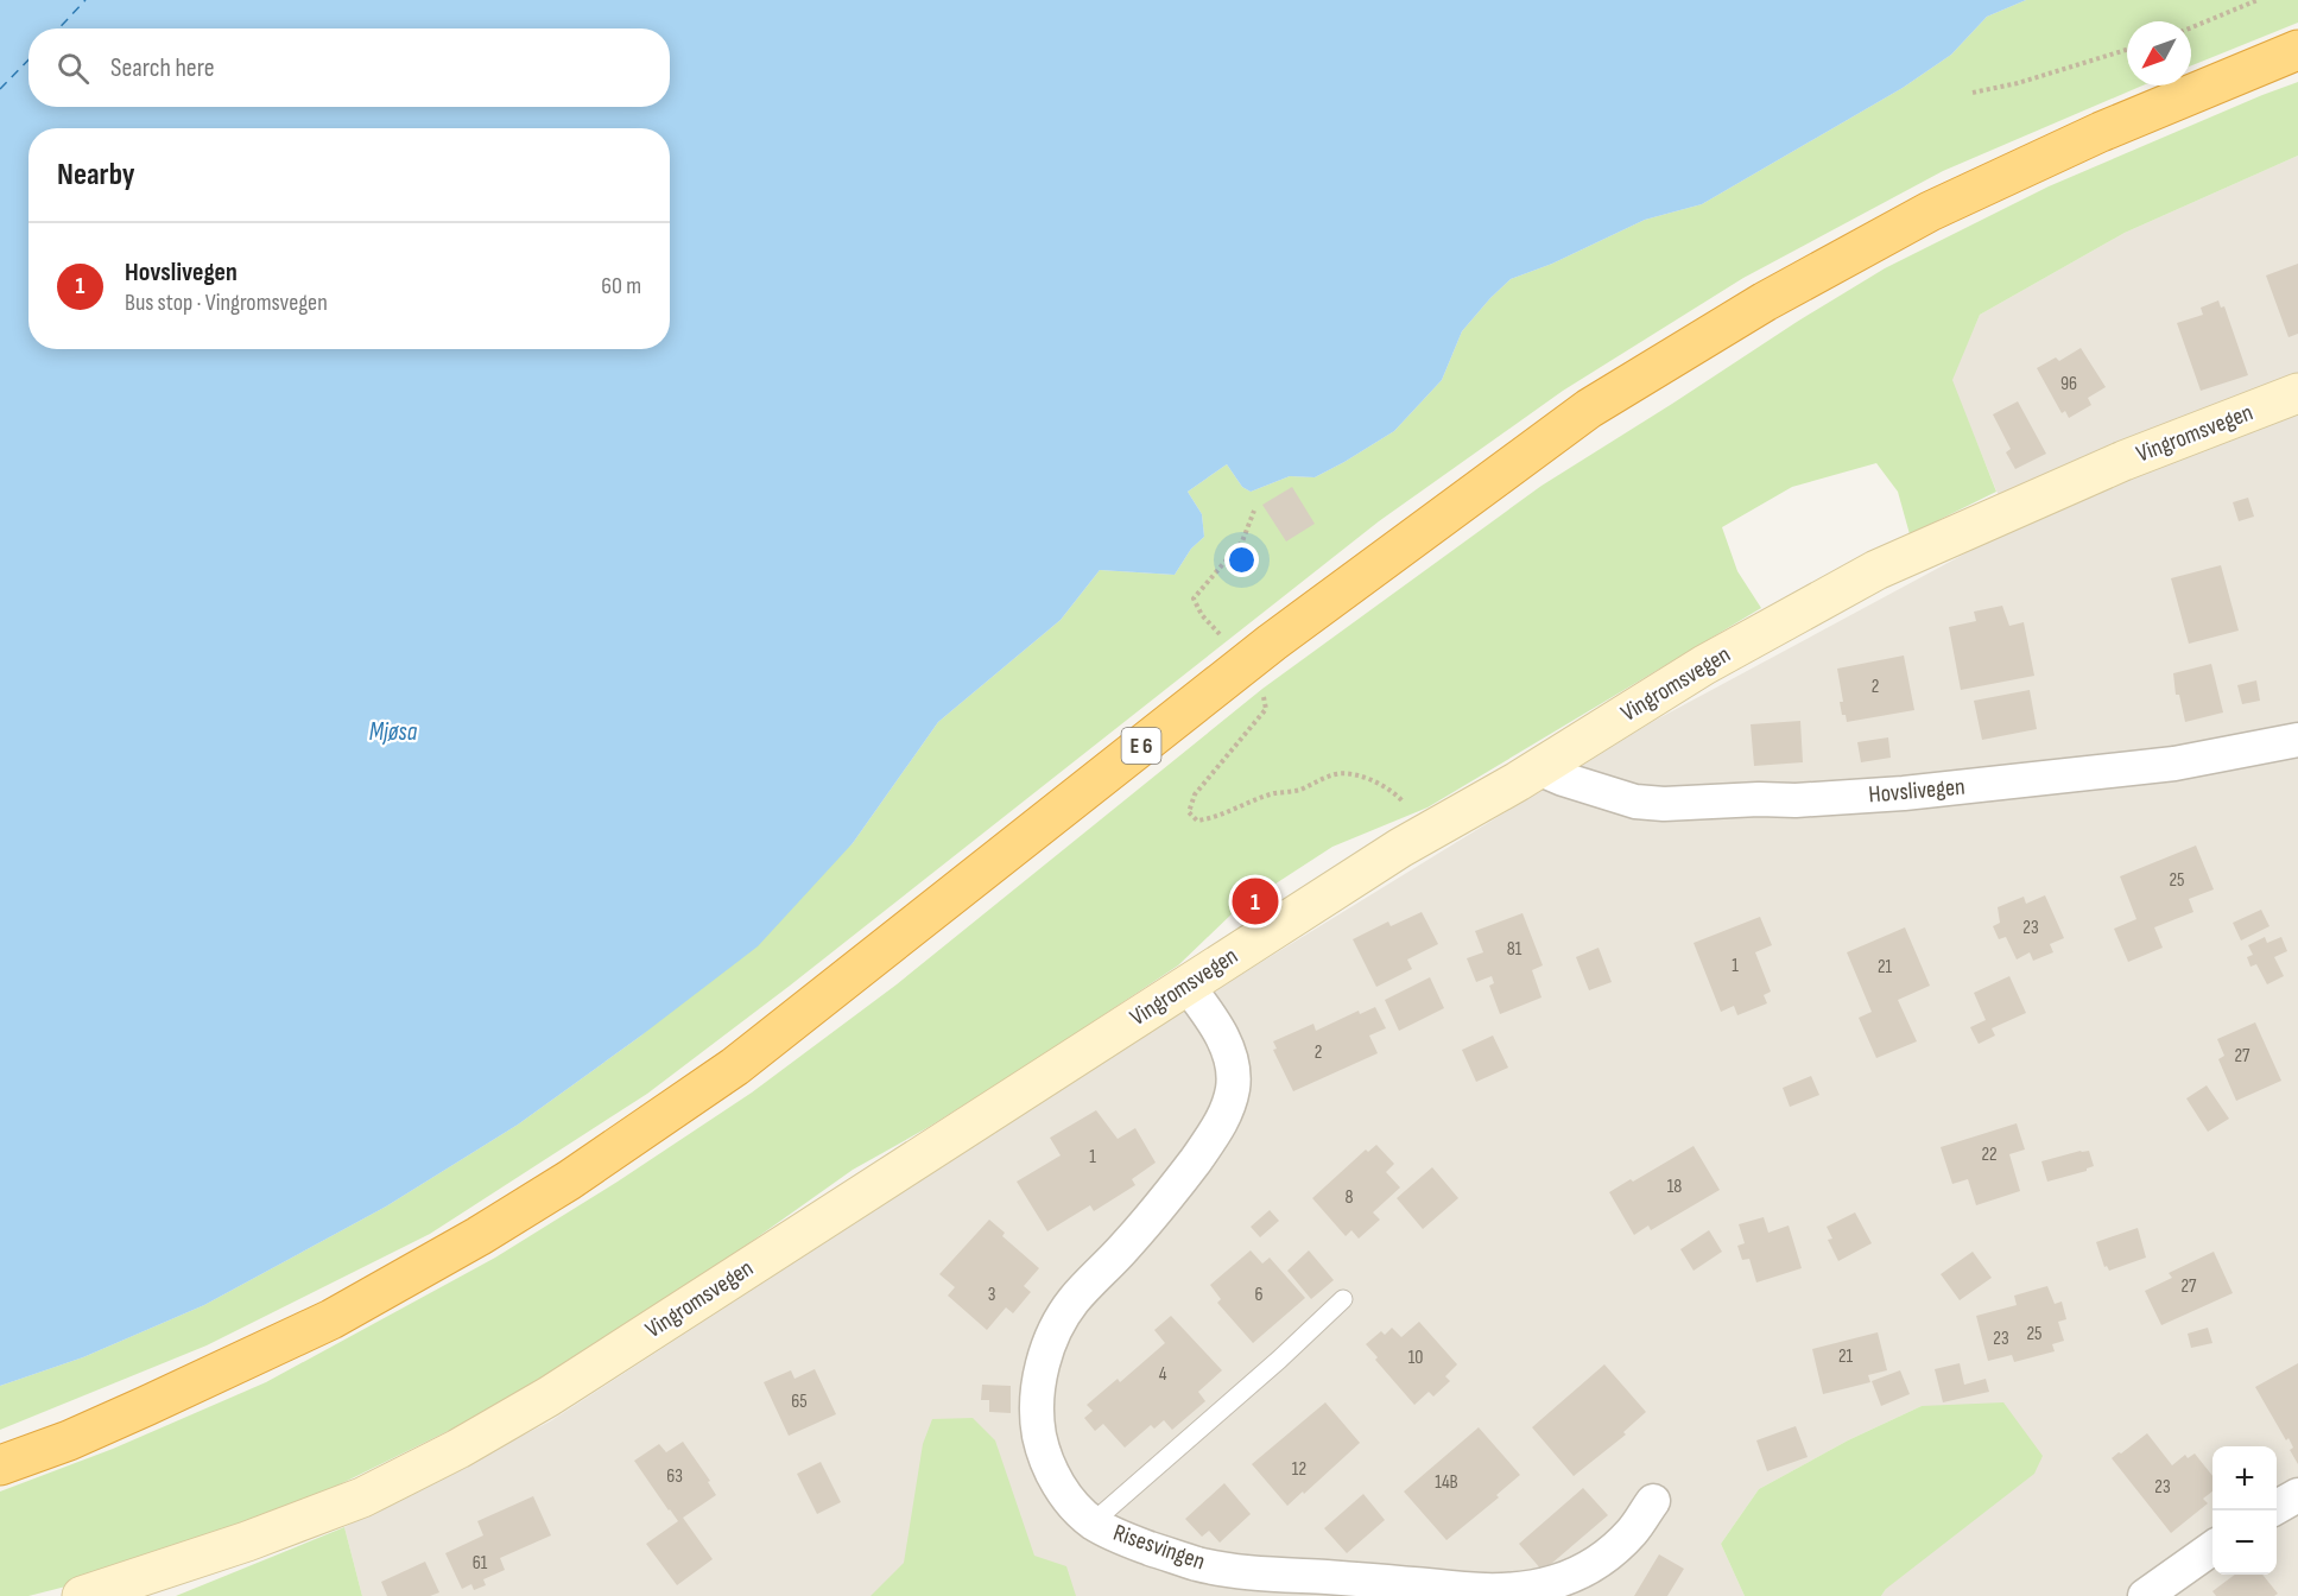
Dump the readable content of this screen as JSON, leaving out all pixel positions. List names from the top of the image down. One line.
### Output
{"streets":{"highway":["E 6"],"main road":["Vingromsvegen"],"street":["Hovslivegen","Risesvingen"]},"crossings":[["Vingromsvegen","Hovslivegen"],["Vingromsvegen","Risesvingen"]],"water":["Mjøsa"],"house_numbers":["96","2","25","23","81","1","21","2","27","22","1","18","8","27","3","6","25","23","21","10","4","65","12","63","14B","23","61"],"north":"bottom left","page":{"search":"Search here","heading":"Nearby","list":[{"mark":"1","name":"Hovslivegen","note":"Bus stop · Vingromsvegen","value":"60 m"}],"pins":"1","map_buttons":["+","−"]}}
